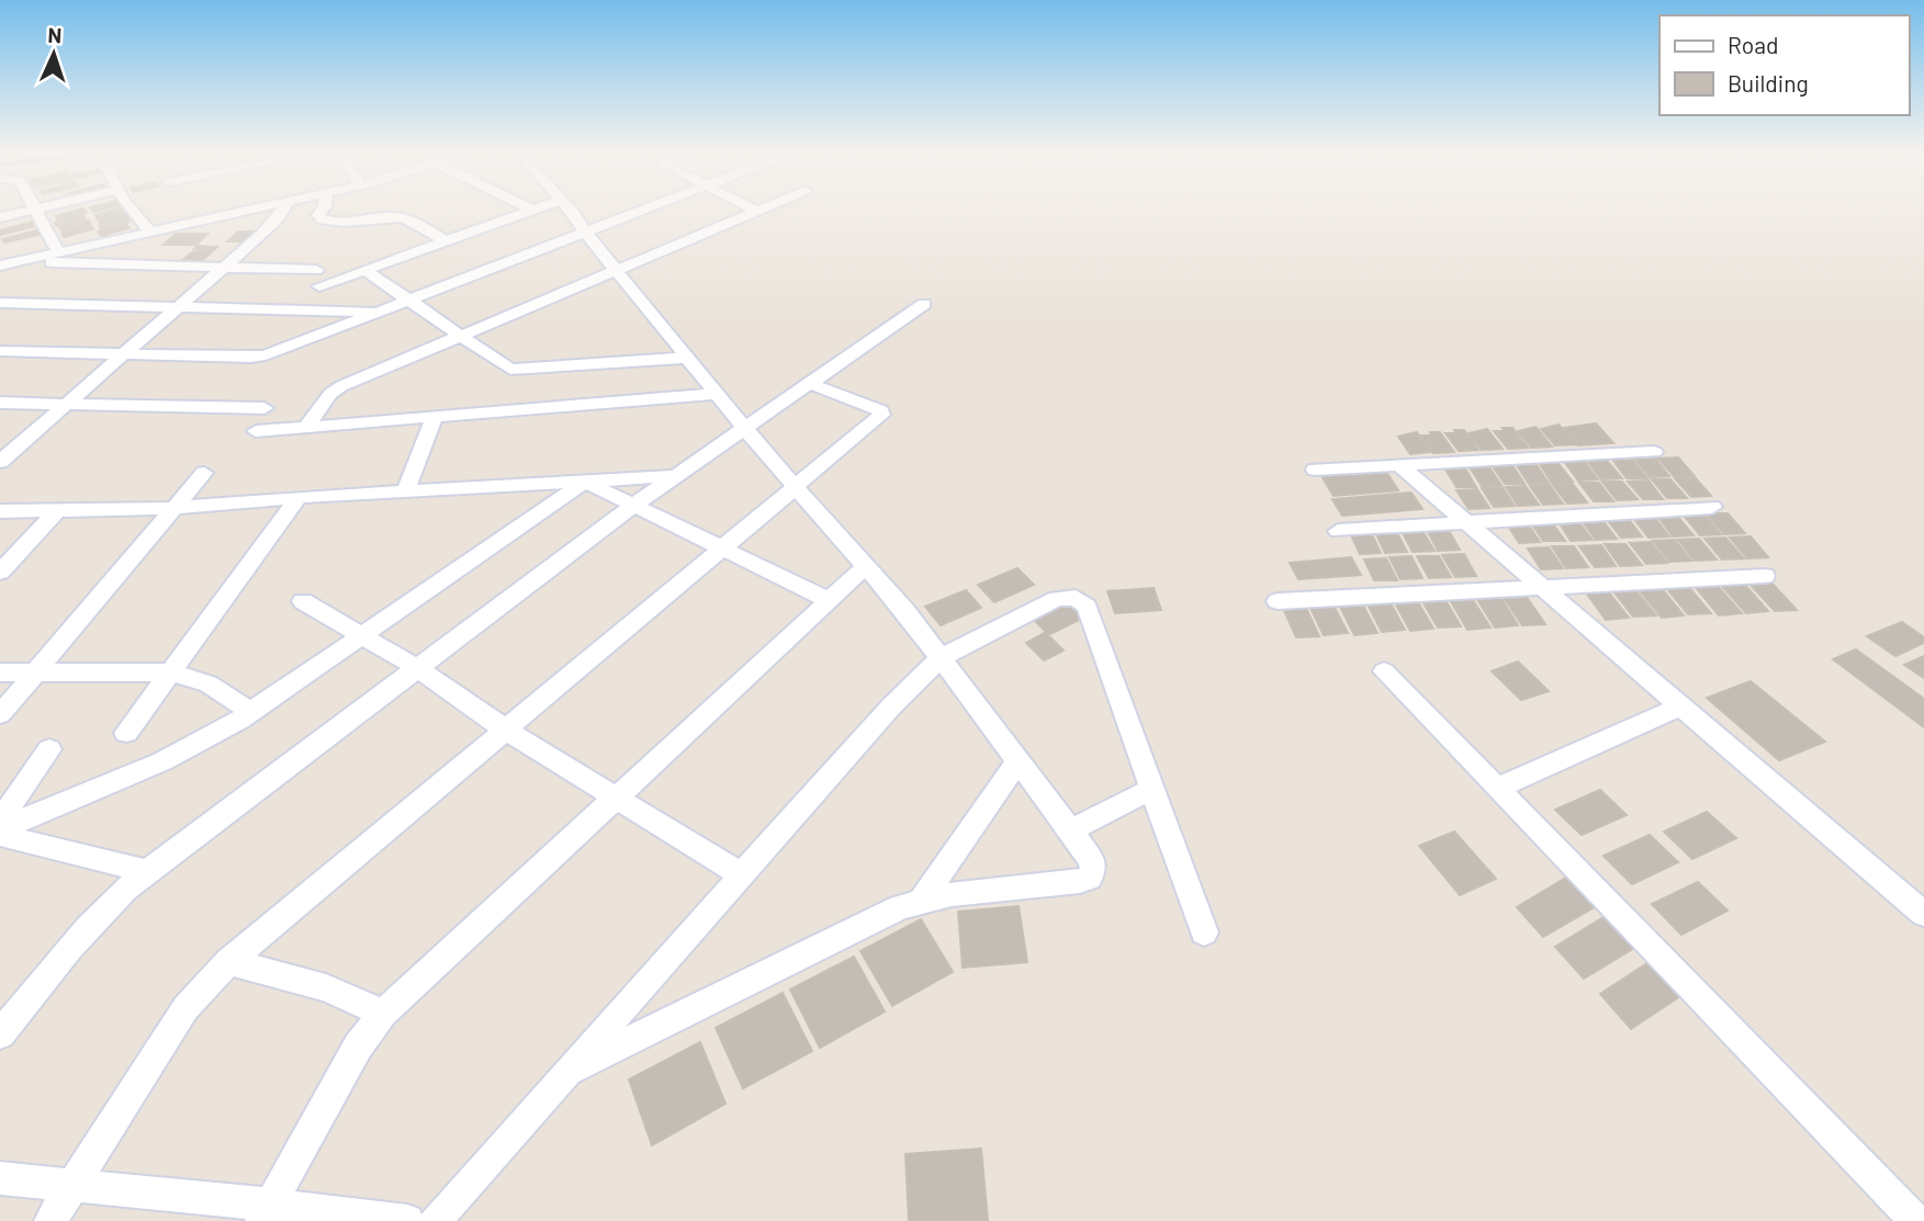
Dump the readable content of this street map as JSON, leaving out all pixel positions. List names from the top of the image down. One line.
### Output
{"legend":["Road","Building"],"north":"top"}
